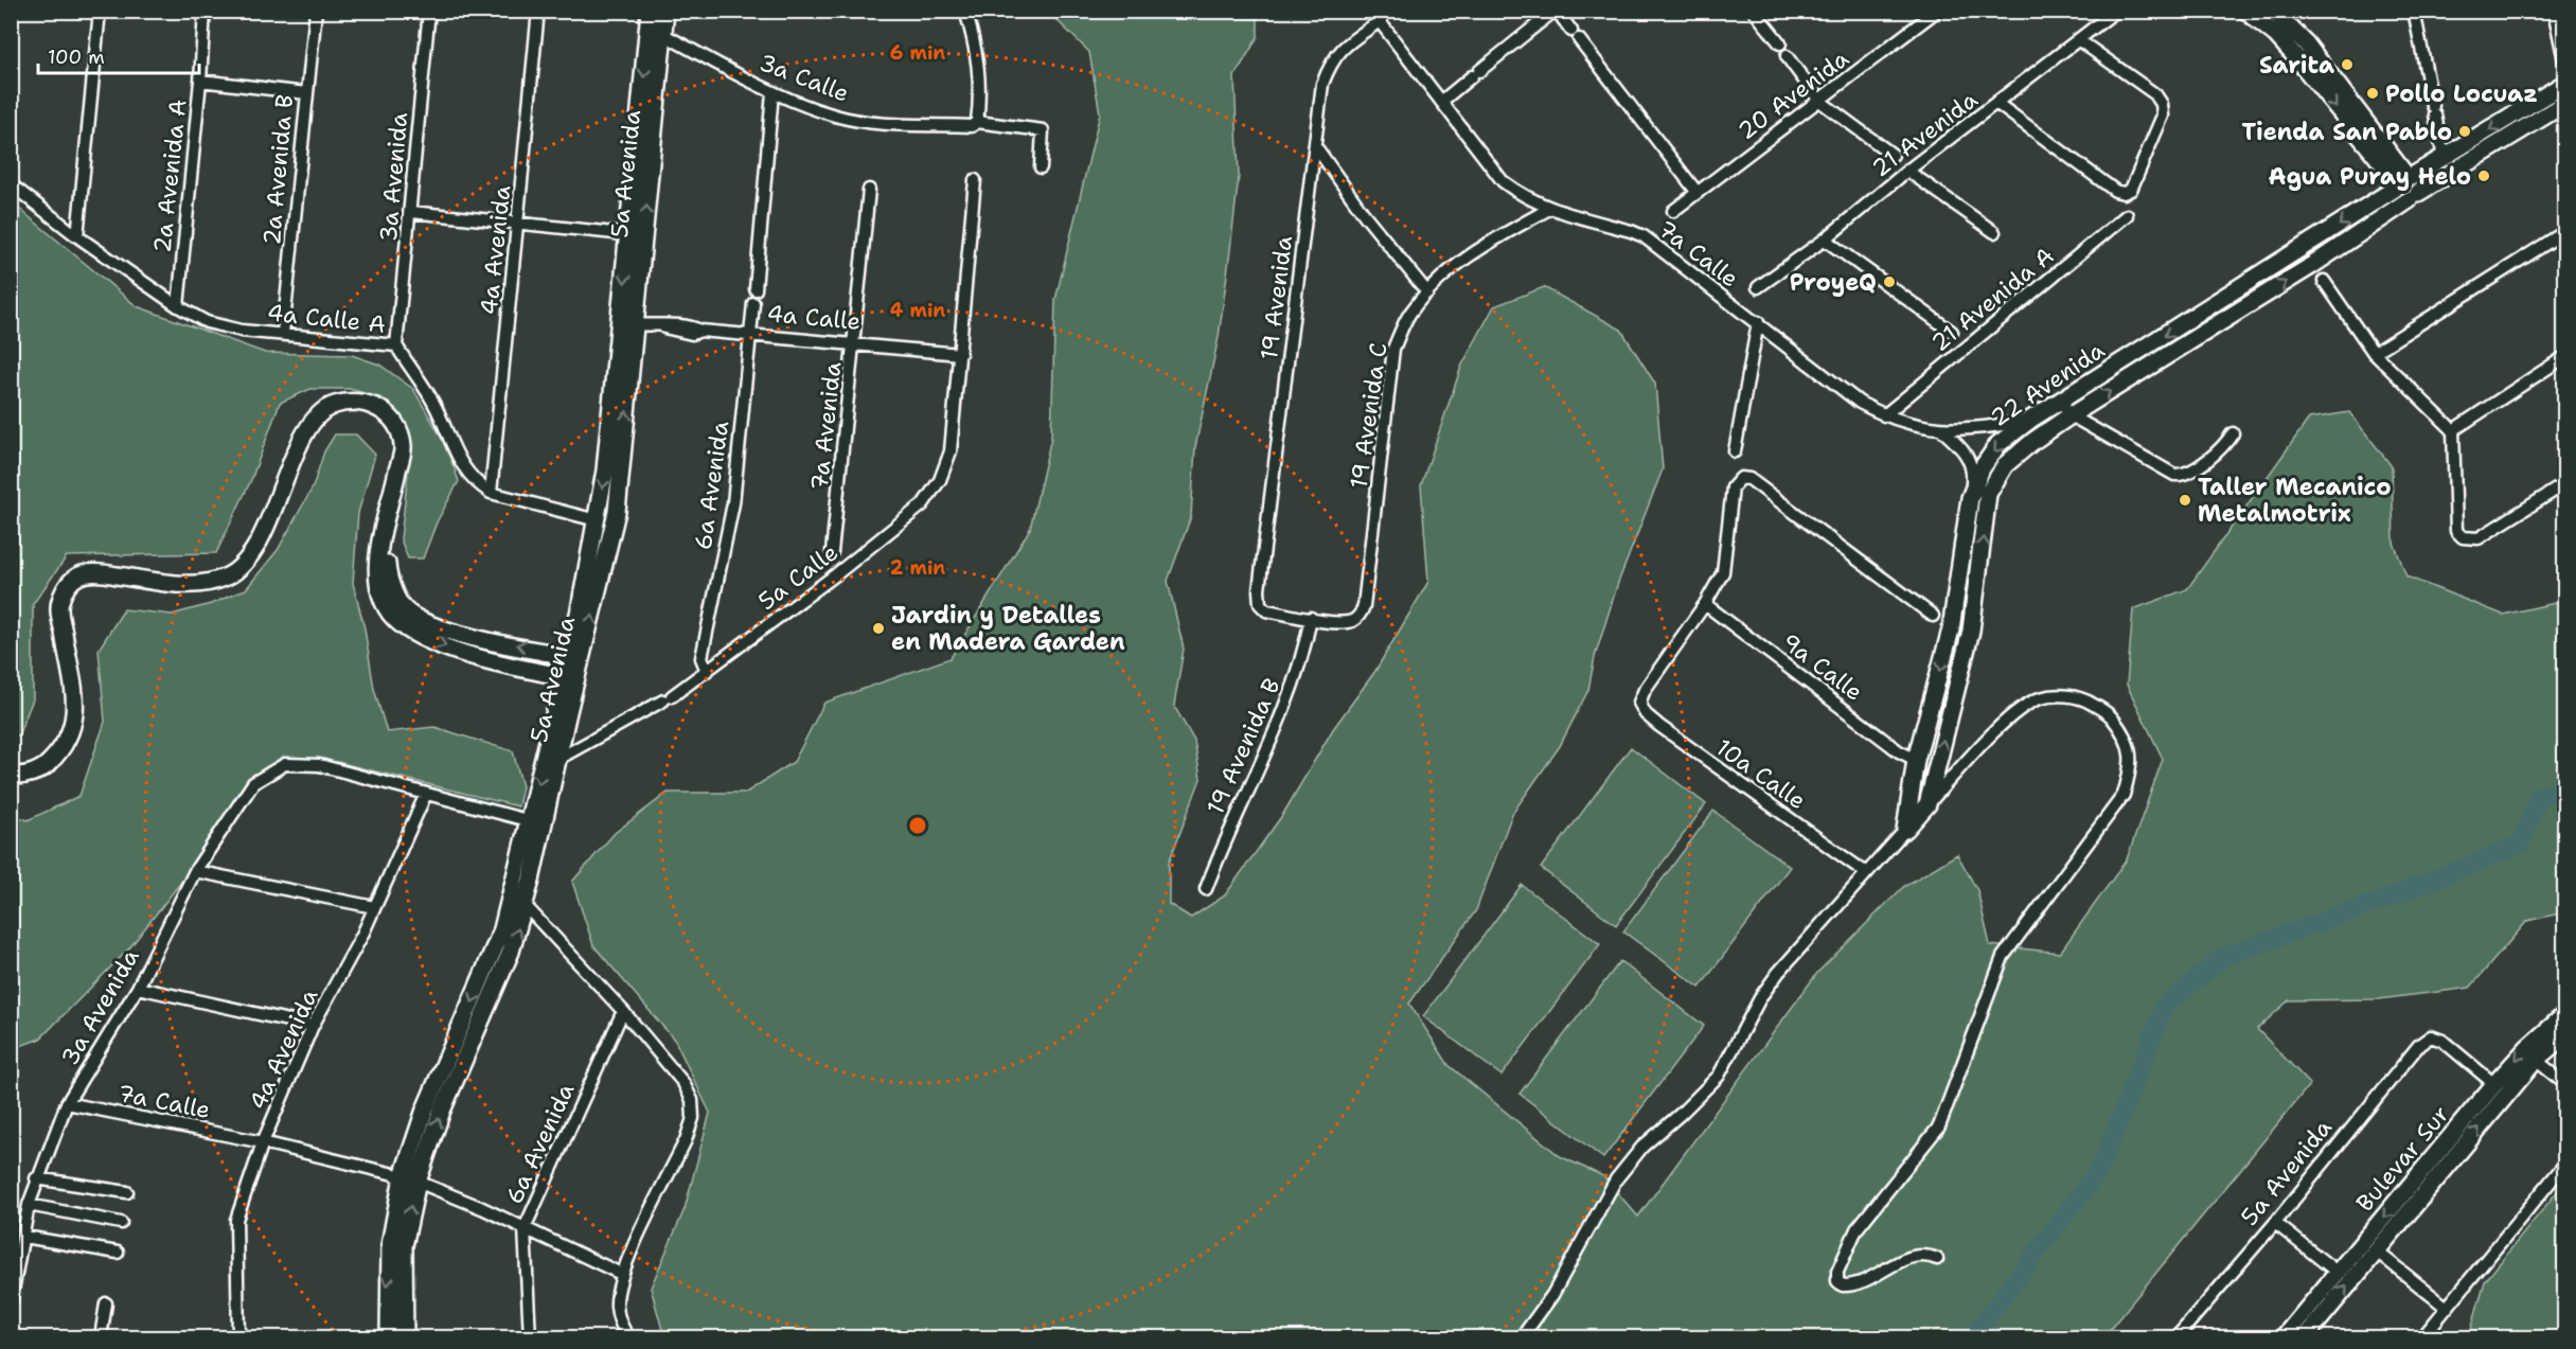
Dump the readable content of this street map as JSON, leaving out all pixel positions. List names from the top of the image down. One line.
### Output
{"streets":{"main road":["5a Avenida","22 Avenida","Bulevar Sur"],"street":["3a Calle","20 Avenida","21 Avenida","2a Avenida B","2a Avenida A","3a Avenida","4a Avenida","7a Calle","19 Avenida","21 Avenida A","4a Calle","4a Calle A","19 Avenida C","7a Avenida","6a Avenida","5a Calle","9a Calle","19 Avenida B","10a Calle"]},"crossings":[["3a Calle","5a Avenida"],["2a Avenida B","4a Calle A"],["5a Avenida","7a Calle"],["5a Avenida","4a Calle"],["5a Avenida","4a Calle A"],["5a Avenida","5a Calle"],["5a Avenida","Bulevar Sur"],["2a Avenida A","4a Calle A"],["3a Avenida","4a Avenida"],["3a Avenida","7a Calle"],["3a Avenida","4a Calle A"],["4a Avenida","7a Calle"],["4a Avenida","4a Calle A"],["7a Calle","19 Avenida"],["7a Calle","21 Avenida A"],["7a Calle","22 Avenida"],["7a Calle","19 Avenida C"],["7a Calle","6a Avenida"],["19 Avenida","19 Avenida C"],["19 Avenida","19 Avenida B"],["4a Calle","7a Avenida"],["4a Calle","6a Avenida"],["4a Calle","5a Calle"],["22 Avenida","9a Calle"],["19 Avenida C","19 Avenida B"],["6a Avenida","5a Calle"],["9a Calle","10a Calle"]],"places":["Sarita","Pollo Locuaz","Tienda San Pablo","Agua Puray Helo","ProyeQ","Taller Mecanico Metalmotrix","Jardin y Detalles en Madera Garden"],"scale_bar":"100 m","rings":["6 min","4 min","2 min"]}
